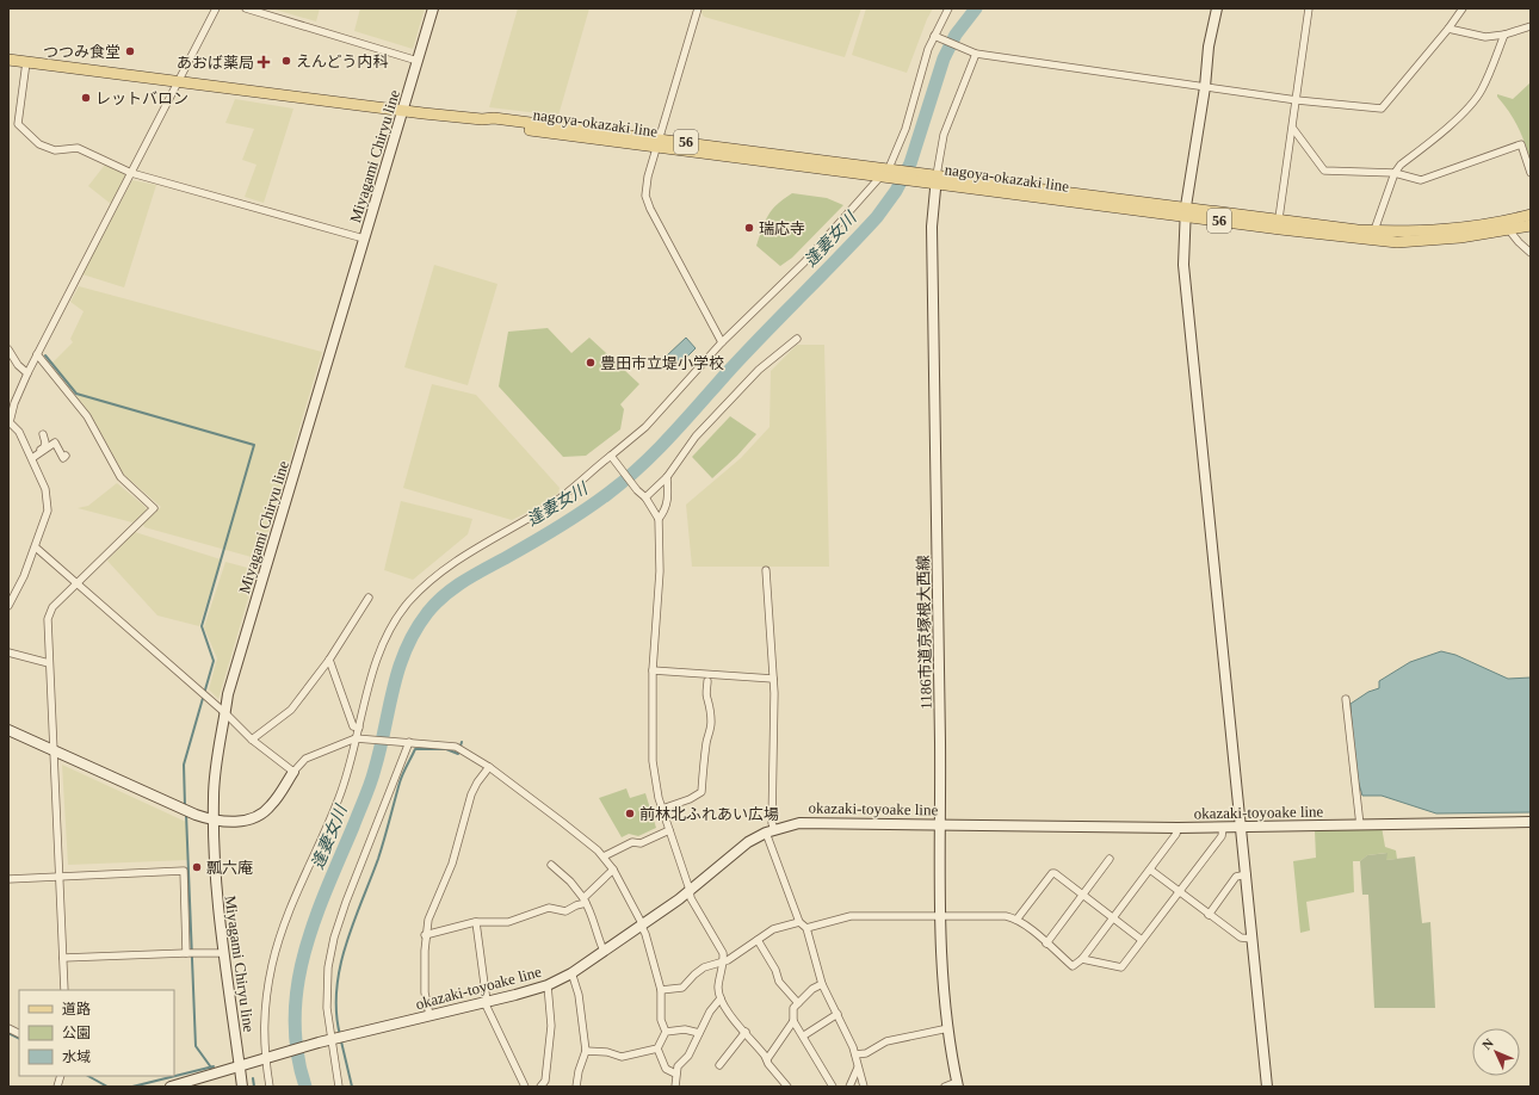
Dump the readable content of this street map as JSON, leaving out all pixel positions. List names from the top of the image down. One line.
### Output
{"streets":{"main road":["nagoya-okazaki line","56","Miyagami Chiryu line","1186市道京塚根大西線","okazaki-toyoake line"]},"crossings":[["nagoya-okazaki line","Miyagami Chiryu line"],["nagoya-okazaki line","1186市道京塚根大西線"],["Miyagami Chiryu line","okazaki-toyoake line"],["1186市道京塚根大西線","okazaki-toyoake line"]],"water":["逢妻女川"],"places":{"other":["つつみ食堂","えんどう内科","レットバロン","瑞応寺","豊田市立堤小学校","前林北ふれあい広場","瓢六庵"],"health":["あおば薬局"]},"legend":["道路","公園","水域"],"north":"top left"}
